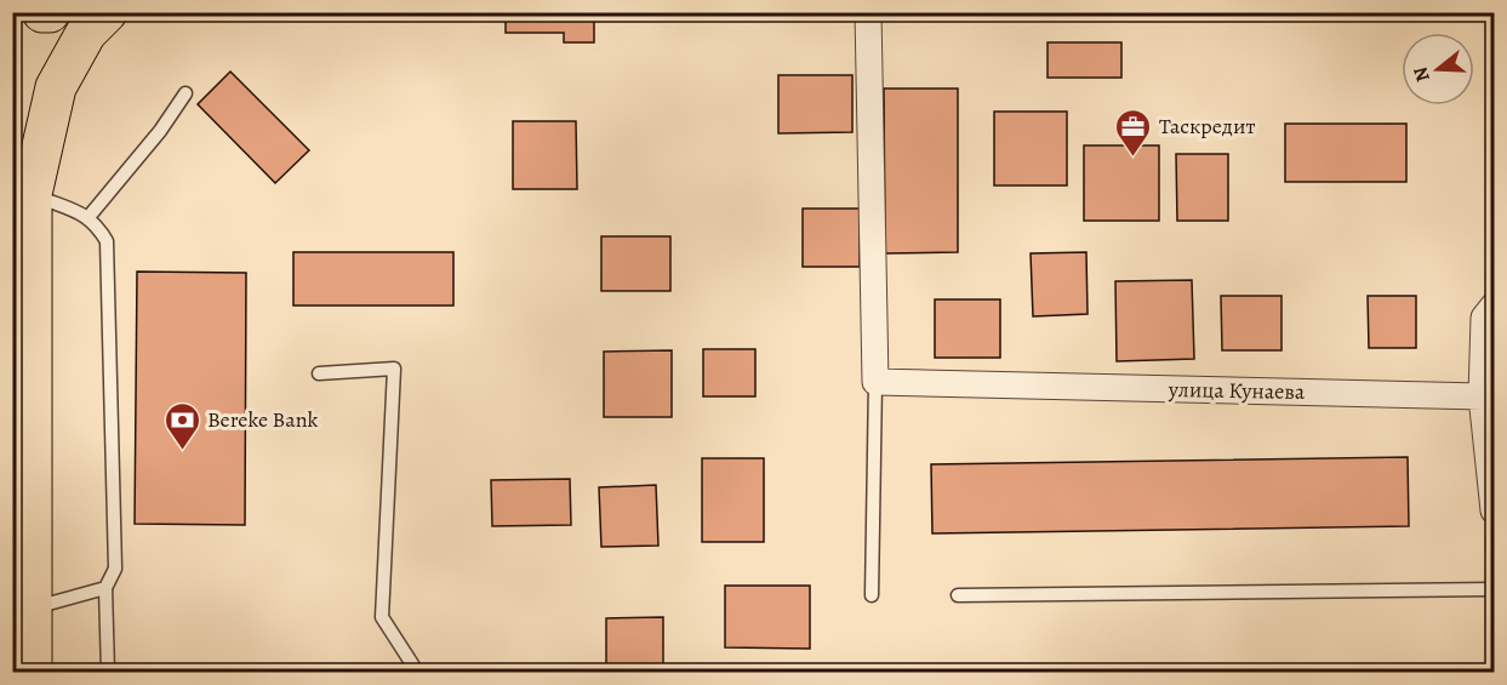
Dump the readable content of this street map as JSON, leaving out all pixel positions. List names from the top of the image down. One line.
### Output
{"streets":{"street":["улица Кунаева"]},"places":{"office":["Таскредит"],"bank":["Bereke Bank"]},"north":"left"}
